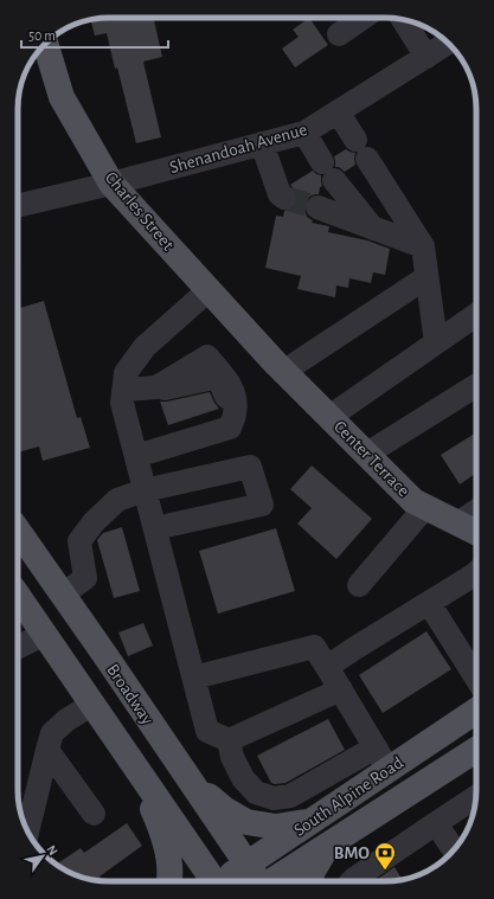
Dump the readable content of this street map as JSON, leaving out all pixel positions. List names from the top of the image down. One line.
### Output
{"streets":{"main road":["Charles Street","Center Terrace","Broadway","South Alpine Road"],"street":["Shenandoah Avenue"]},"crossings":[["Shenandoah Avenue","Charles Street"],["Charles Street","Center Terrace"],["Broadway","South Alpine Road"]],"places":{"bank":["BMO"]},"scale_bar":"50 m","north":"top right"}
